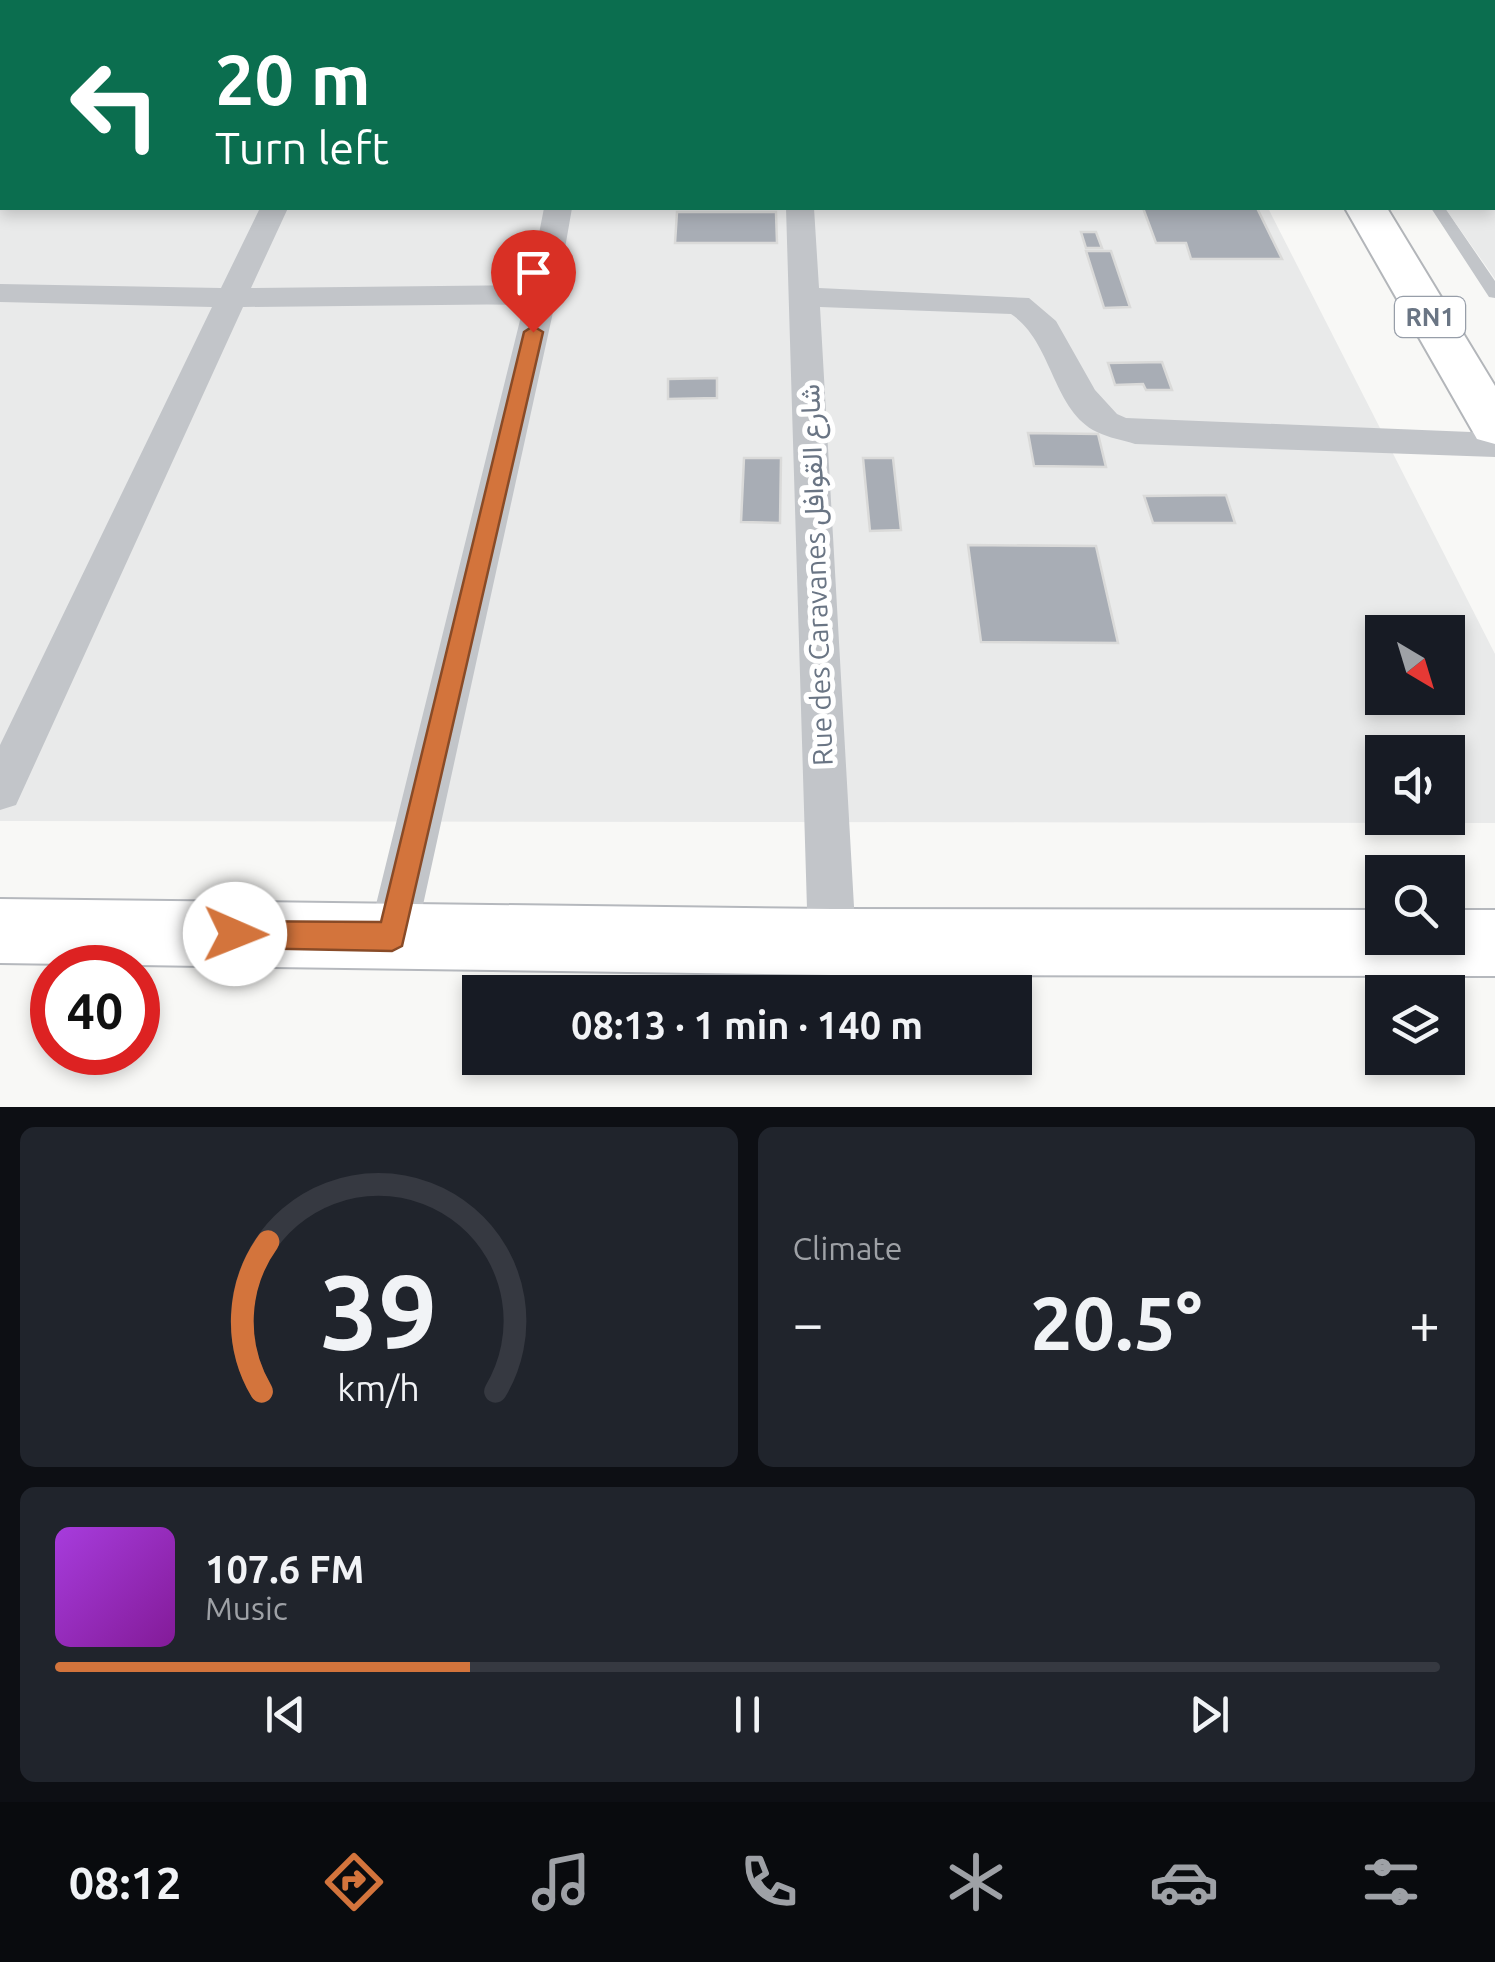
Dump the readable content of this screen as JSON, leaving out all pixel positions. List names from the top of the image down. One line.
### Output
{"streets":{"highway":["RN1"],"street":["Rue des Caravanes شارع القوافل"]},"north":"bottom right","page":{"turn":["20 m","Turn left"],"limit":"40","trip":"08:13 · 1 min · 140 m","tile":"Climate","heat":["−","20.5°","+"],"song":["107.6 FM","Music"],"tabs":"08:12","gauge":["39","km/h"]}}
